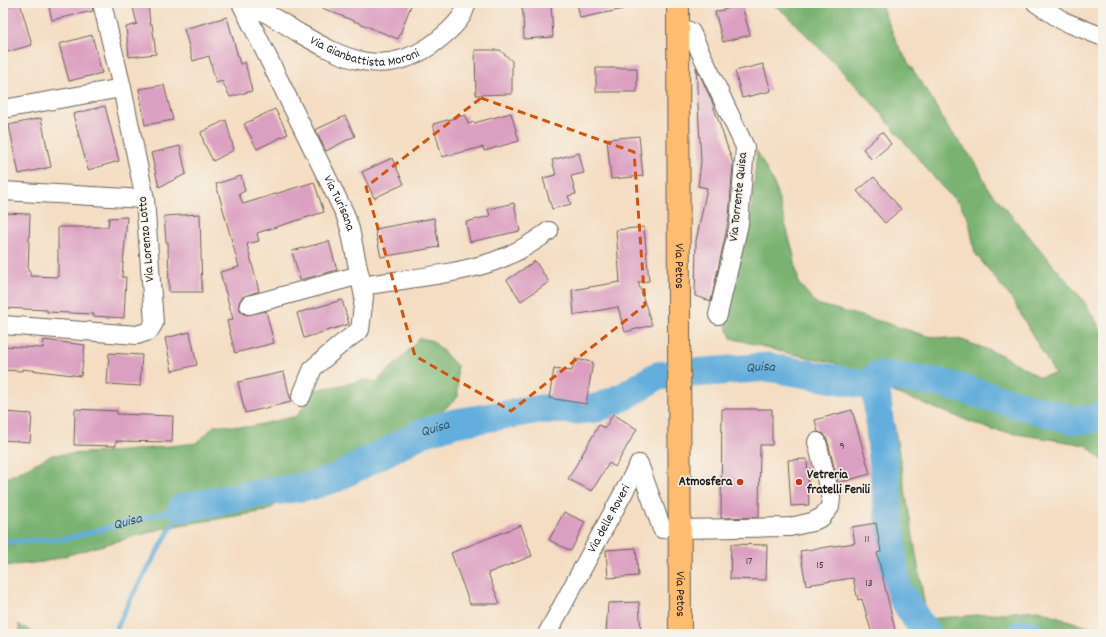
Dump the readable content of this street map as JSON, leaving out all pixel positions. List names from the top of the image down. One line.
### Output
{"streets":{"main road":["Via Petos"],"street":["Via Gianbattista Moroni","Via Torrente Quisa","Via Turisana","Via Lorenzo Lotto","Via delle Roveri"]},"crossings":[["Via Torrente Quisa","Via Petos"],["Via Petos","Via delle Roveri"]],"water":["Quisa"],"places":["Atmosfera","Vetreria fratelli Fenili"],"house_numbers":["9","11","17","15","13"]}
